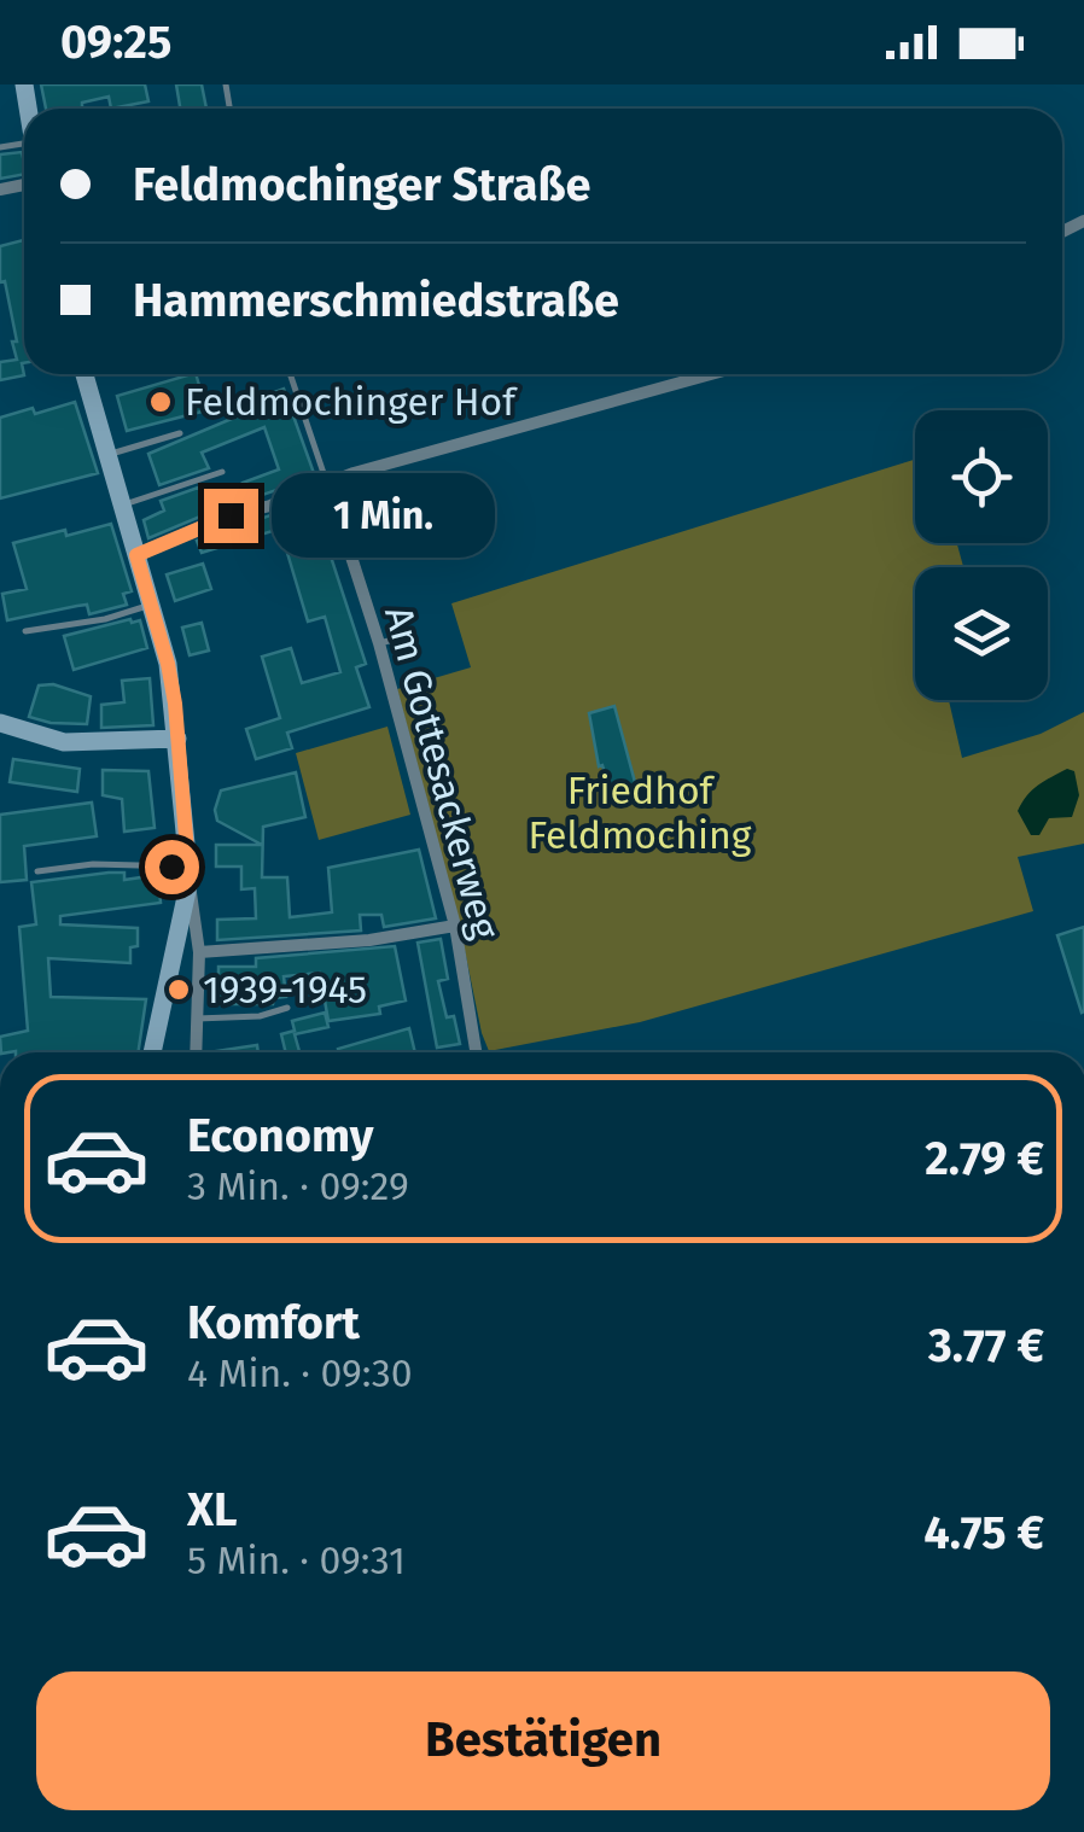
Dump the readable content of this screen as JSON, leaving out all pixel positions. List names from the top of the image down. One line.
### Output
{"streets":{"street":["Am Gottesackerweg"]},"parks":["Friedhof Feldmoching"],"places":["Feldmochinger Hof","1939-1945"],"page":{"status":"09:25","banner":["Feldmochinger Straße","Hammerschmiedstraße"],"bubble":"1 Min.","list":[{"name":"Economy","note":"3 Min. · 09:29","value":"2.79 €"},{"name":"Komfort","note":"4 Min. · 09:30","value":"3.77 €"},{"name":"XL","note":"5 Min. · 09:31","value":"4.75 €"}],"buttons":"Bestätigen"}}
